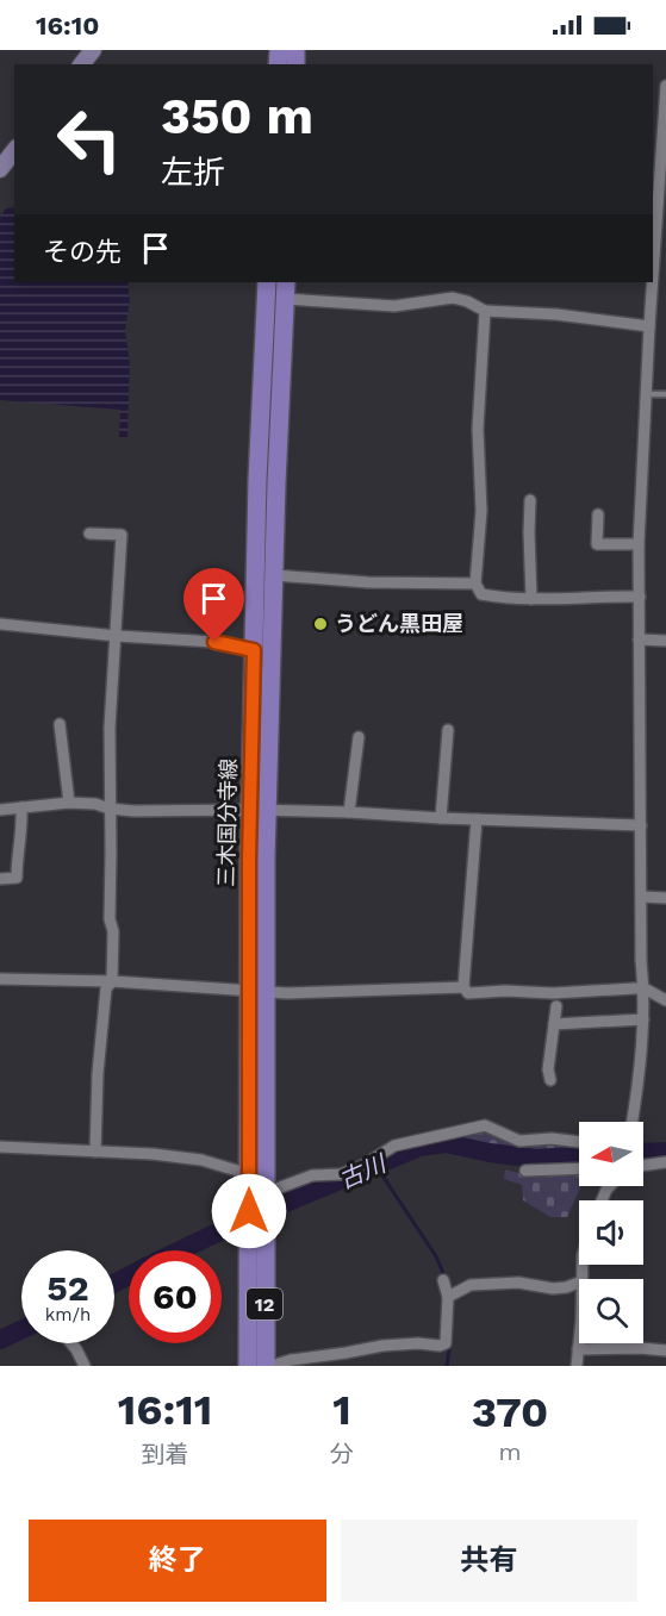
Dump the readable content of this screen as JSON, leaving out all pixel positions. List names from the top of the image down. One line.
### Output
{"streets":{"main road":["三木国分寺線","12"]},"water":["古川"],"places":["うどん黒田屋"],"north":"left","page":{"status":"16:10","turn":["350 m","左折"],"then":"その先","speed":"52 km/h","limit":"60","eta":["16:11","到着","1","分","370","m"],"buttons":["終了","共有"]}}
